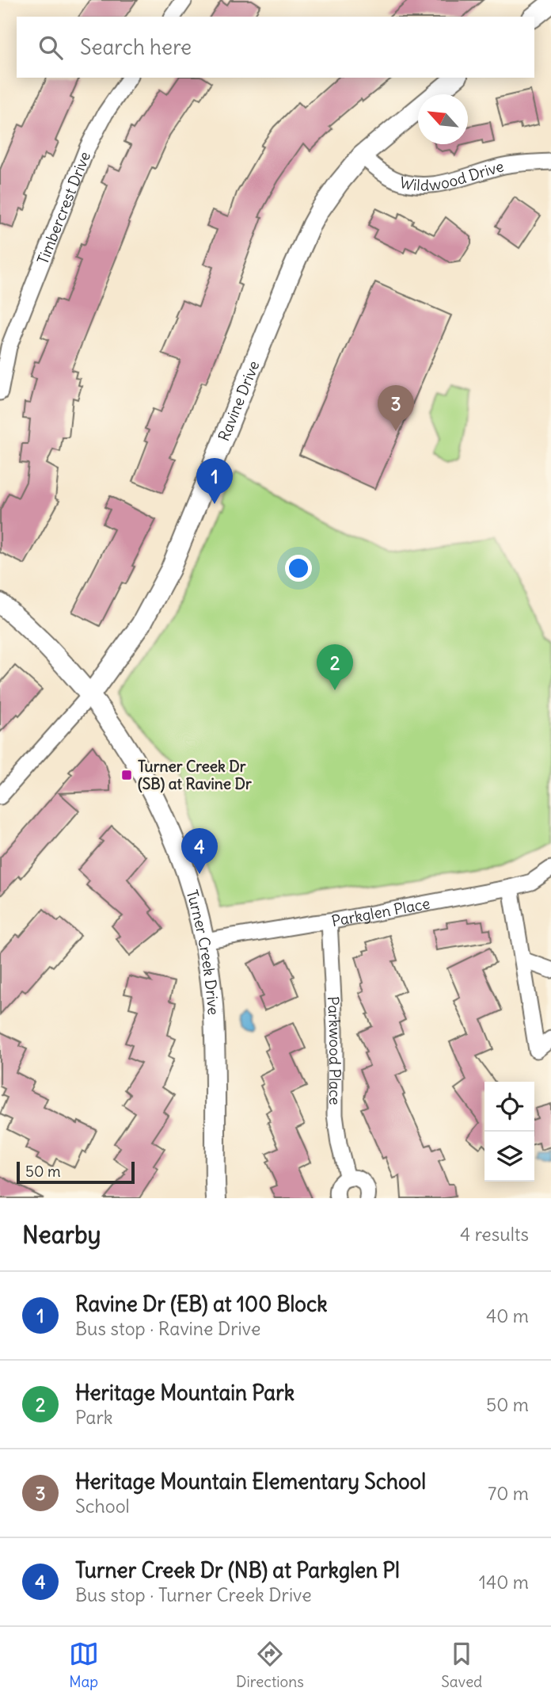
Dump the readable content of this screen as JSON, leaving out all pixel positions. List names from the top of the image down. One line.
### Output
{"streets":{"street":["Wildwood Drive","Timbercrest Drive","Ravine Drive","Parkglen Place","Turner Creek Drive","Parkwood Place"]},"crossings":[["Wildwood Drive","Ravine Drive"],["Ravine Drive","Turner Creek Drive"],["Parkglen Place","Turner Creek Drive"],["Parkglen Place","Parkwood Place"]],"places":{"transit":["Turner Creek Dr (SB) at Ravine Dr"]},"scale_bar":"50 m","north":"top left","page":{"search":"Search here","pins":["3","1","2","4"],"scale":"50 m","heading":["Nearby","4 results"],"list":[{"mark":"1","name":"Ravine Dr (EB) at 100 Block","note":"Bus stop · Ravine Drive","value":"40 m"},{"mark":"2","name":"Heritage Mountain Park","note":"Park","value":"50 m"},{"mark":"3","name":"Heritage Mountain Elementary School","note":"School","value":"70 m"},{"mark":"4","name":"Turner Creek Dr (NB) at Parkglen Pl","note":"Bus stop · Turner Creek Drive","value":"140 m"}],"nav":["Map","Directions","Saved"]}}
